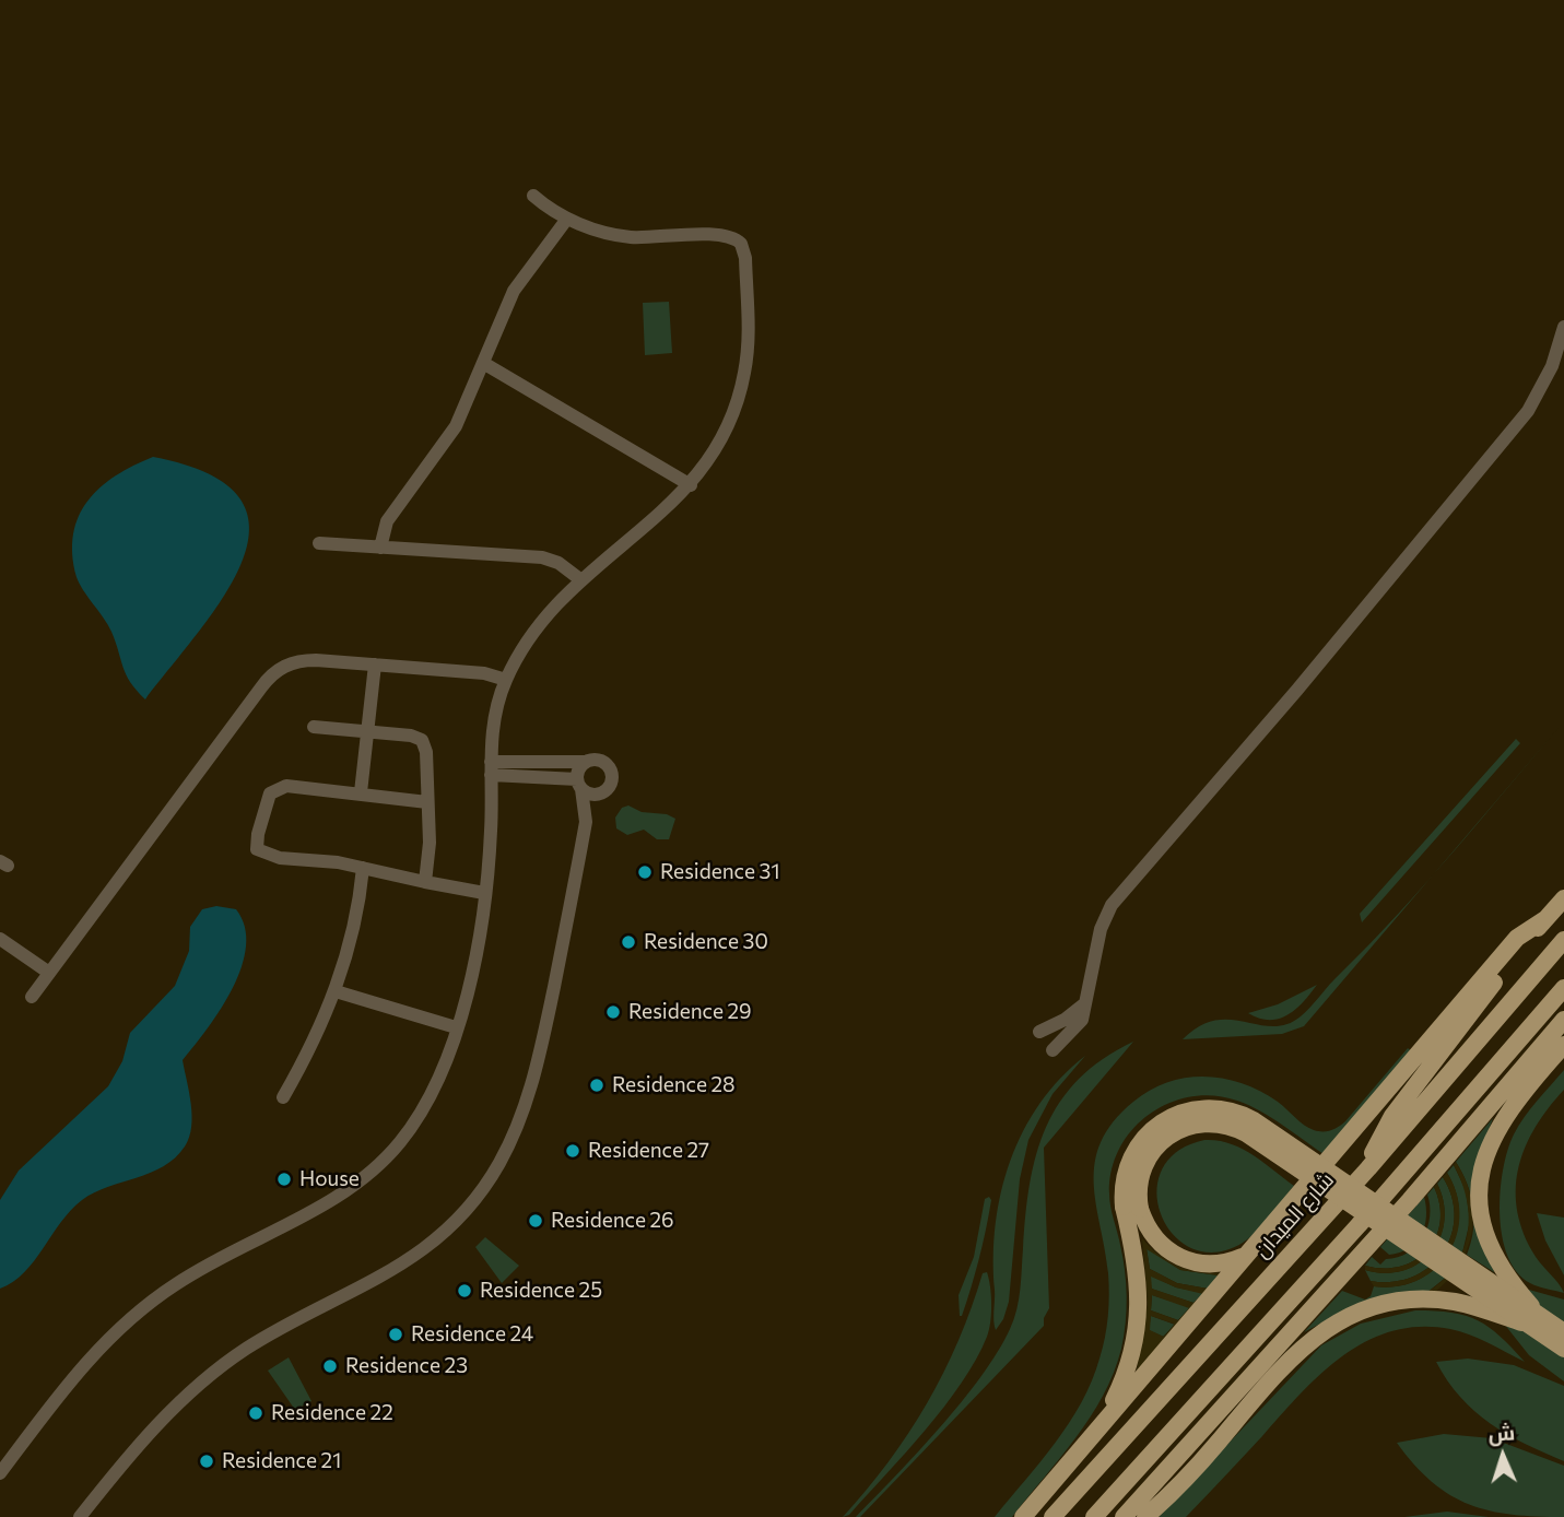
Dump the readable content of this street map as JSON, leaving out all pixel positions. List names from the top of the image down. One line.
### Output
{"streets":{"main road":["شارع الميدان"]},"places":["Residence 31","Residence 30","Residence 29","Residence 28","Residence 27","House","Residence 26","Residence 25","Residence 24","Residence 23","Residence 22","Residence 21"],"north":"top"}
